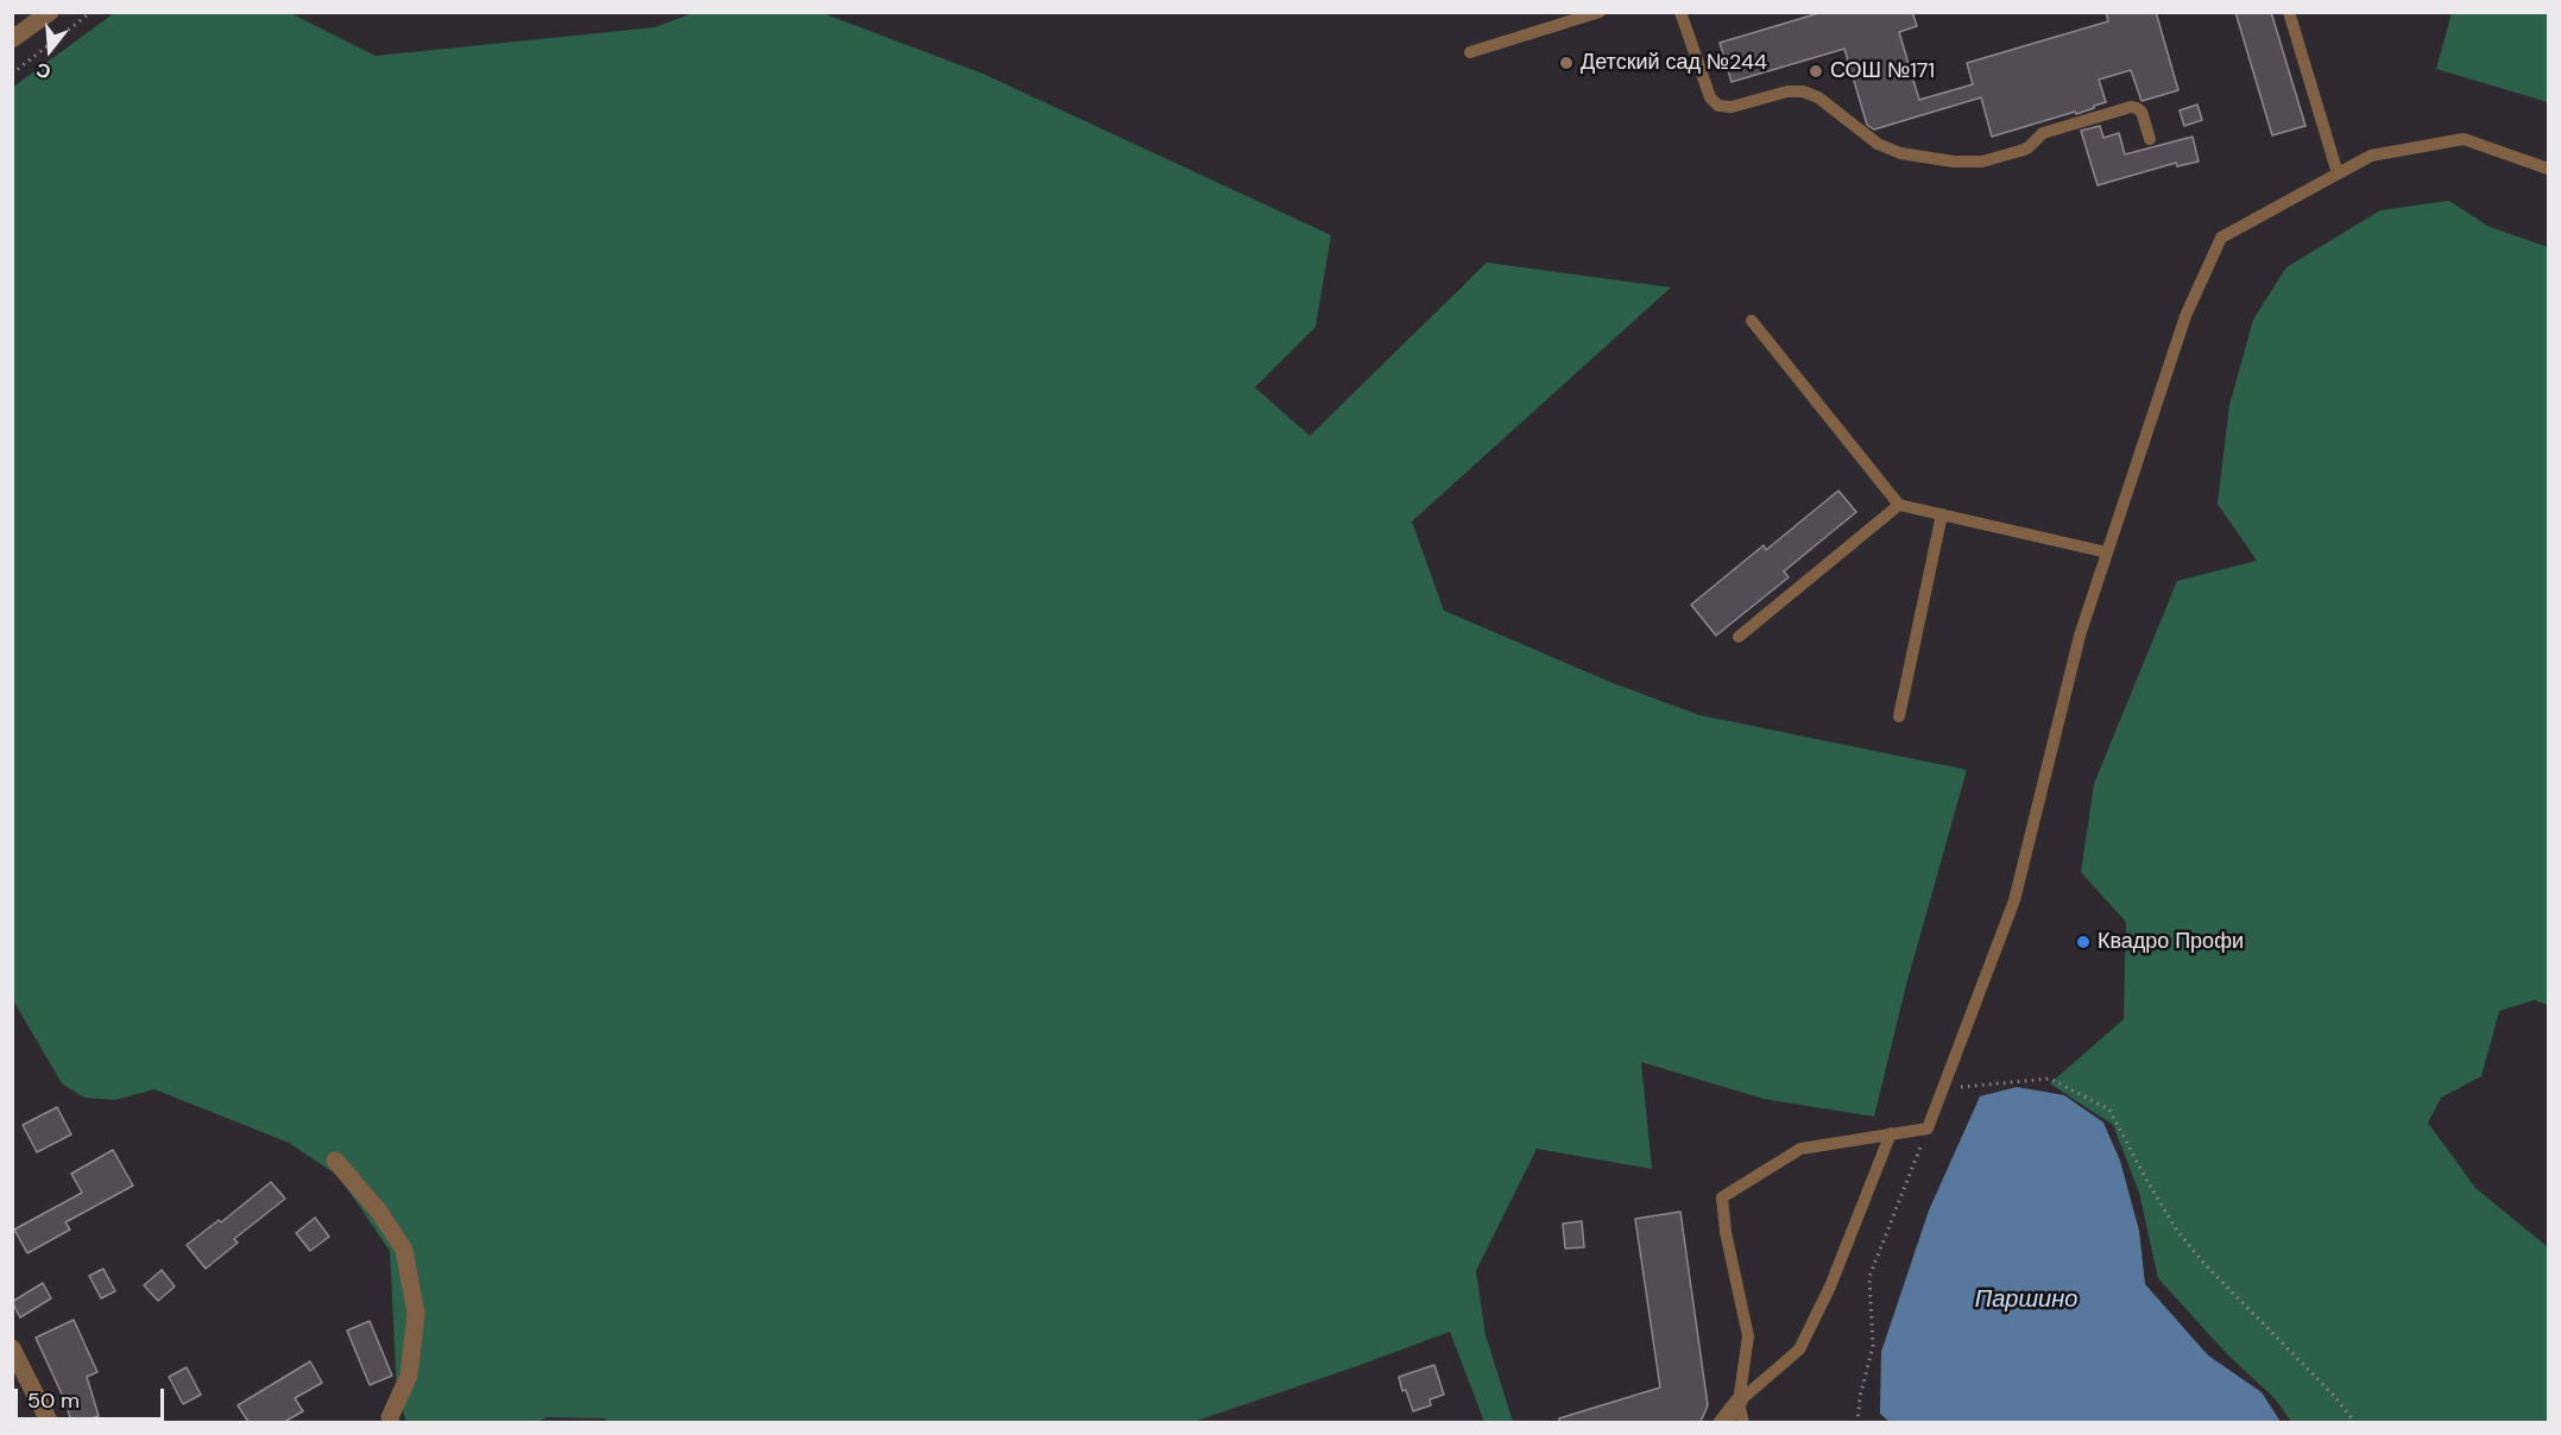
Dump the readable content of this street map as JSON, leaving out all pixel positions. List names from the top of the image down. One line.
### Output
{"water":["Паршино"],"places":["Детский сад №244","СОШ №171","Квадро Профи"],"scale_bar":"50 m","north":"bottom"}
